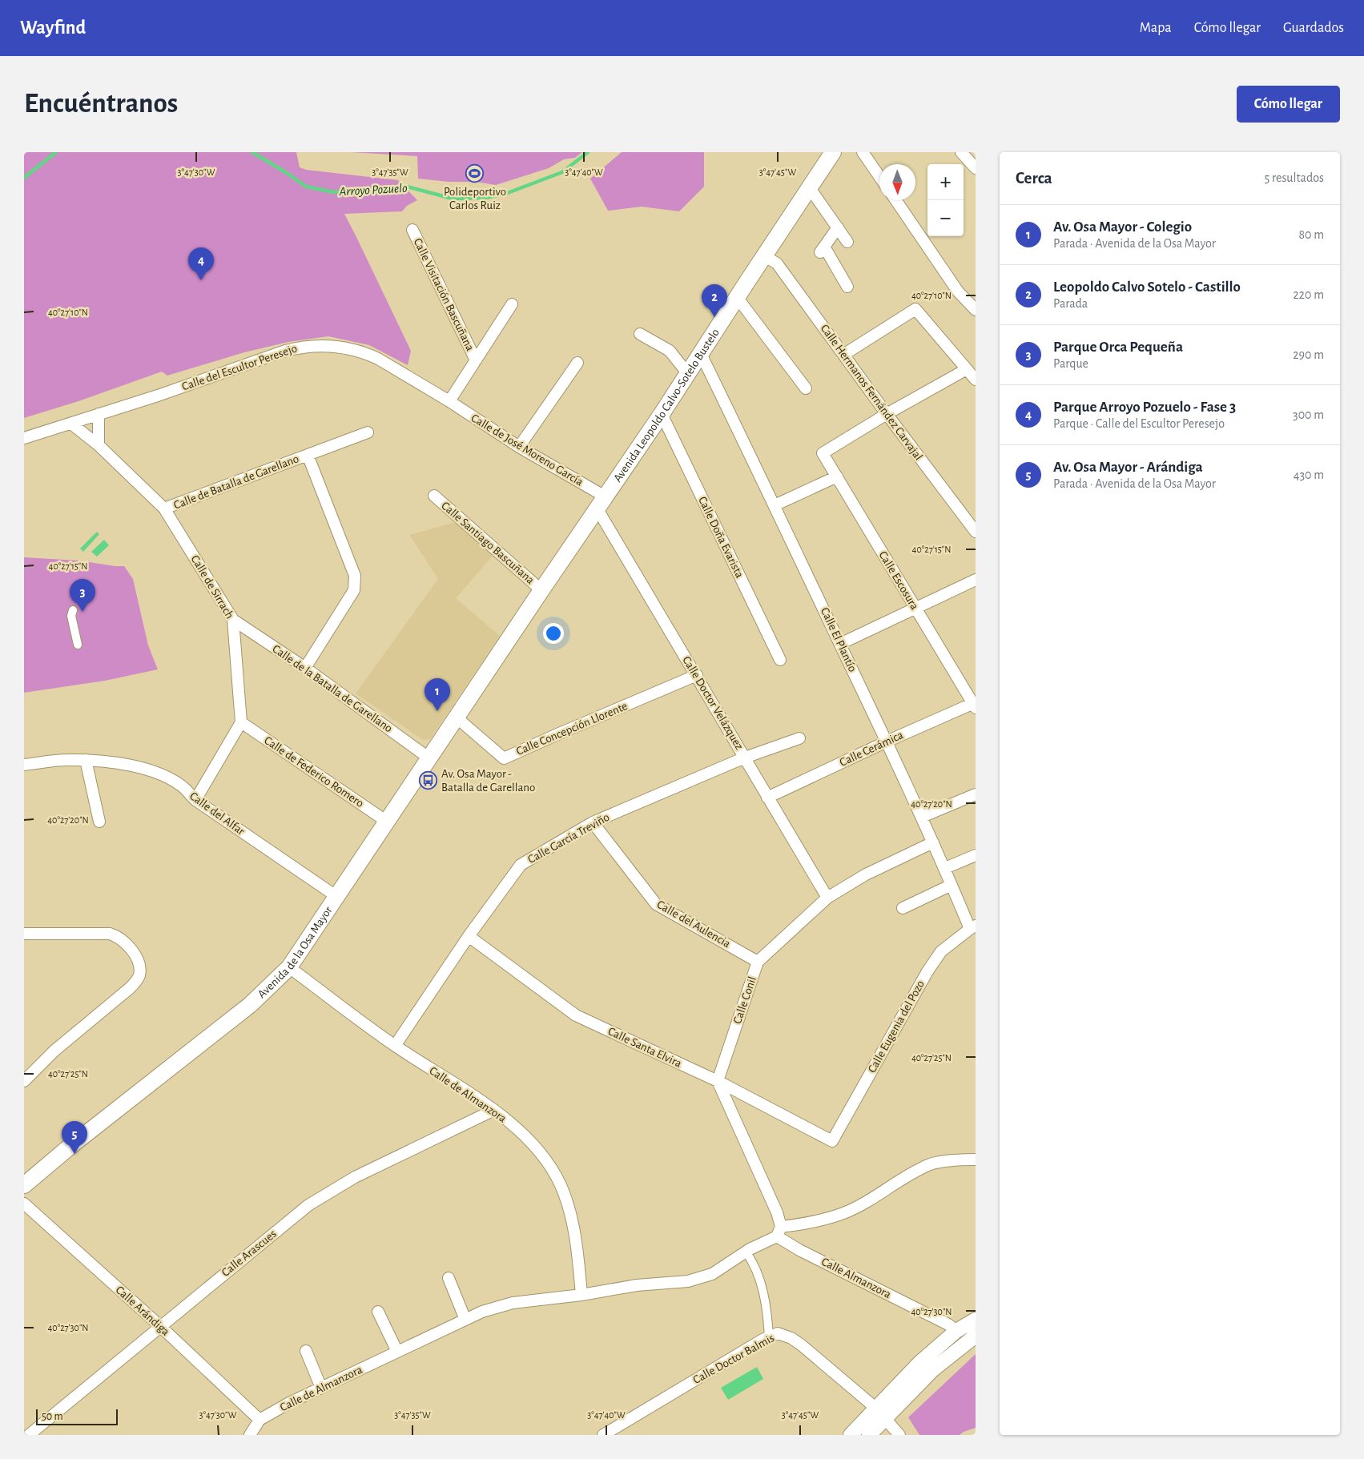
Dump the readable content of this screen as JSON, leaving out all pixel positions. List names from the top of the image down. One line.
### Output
{"streets":{"main road":["Avenida Leopoldo Calvo-Sotelo Bustelo","Avenida de la Osa Mayor"],"street":["Calle Visitación Bascuñana","Calle del Escultor Peresejo","Calle Hermanos Fernández Carvajal","Calle de José Moreno García","Calle de Batalla de Garellano","Calle Doña Evarista","Calle Santiago Bascuñana","Calle Escosura","Calle de Sirrach","Calle El Plantío","Calle de la Batalla de Garellano","Calle Doctor Velázquez","Calle Concepción Llorente","Calle Cerámica","Calle de Federico Romero","Calle del Alfar","Calle García Treviño","Calle del Aulencia","Calle Conil","Calle Eugenia del Pozo","Calle Santa Elvira","Calle de Almanzora","Calle Arascues","Calle Almanzora","Calle Arándiga","Calle Doctor Balmis"]},"crossings":[["Calle del Escultor Peresejo","Calle de José Moreno García"],["Calle del Escultor Peresejo","Calle de Sirrach"],["Calle Hermanos Fernández Carvajal","Avenida Leopoldo Calvo-Sotelo Bustelo"],["Calle Hermanos Fernández Carvajal","Calle Escosura"],["Avenida Leopoldo Calvo-Sotelo Bustelo","Calle de José Moreno García"],["Avenida Leopoldo Calvo-Sotelo Bustelo","Calle Doña Evarista"],["Avenida Leopoldo Calvo-Sotelo Bustelo","Calle Santiago Bascuñana"],["Avenida Leopoldo Calvo-Sotelo Bustelo","Calle El Plantío"],["Avenida Leopoldo Calvo-Sotelo Bustelo","Calle Doctor Velázquez"],["Avenida Leopoldo Calvo-Sotelo Bustelo","Avenida de la Osa Mayor"],["Calle de José Moreno García","Calle Doctor Velázquez"],["Calle de Batalla de Garellano","Calle de Sirrach"],["Calle de Batalla de Garellano","Calle de la Batalla de Garellano"],["Calle Escosura","Calle Cerámica"],["Calle de Sirrach","Calle de la Batalla de Garellano"],["Calle de Sirrach","Calle de Federico Romero"],["Calle El Plantío","Calle Cerámica"],["Calle El Plantío","Calle Conil"],["Calle El Plantío","Calle Eugenia del Pozo"],["Calle de la Batalla de Garellano","Avenida de la Osa Mayor"],["Calle Doctor Velázquez","Calle Concepción Llorente"],["Calle Doctor Velázquez","Calle Cerámica"],["Calle Doctor Velázquez","Calle García Treviño"],["Calle Doctor Velázquez","Calle Conil"],["Calle Concepción Llorente","Avenida de la Osa Mayor"],["Calle de Federico Romero","Avenida de la Osa Mayor"],["Calle del Alfar","Avenida de la Osa Mayor"],["Calle García Treviño","Calle del Aulencia"],["Calle García Treviño","Calle Santa Elvira"],["Calle García Treviño","Calle de Almanzora"],["Calle del Aulencia","Calle Conil"],["Avenida de la Osa Mayor","Calle de Almanzora"],["Calle Conil","Calle Santa Elvira"],["Calle Eugenia del Pozo","Calle Santa Elvira"],["Calle de Almanzora","Calle Arascues"],["Calle de Almanzora","Calle Almanzora"],["Calle de Almanzora","Calle Arándiga"],["Calle Arascues","Calle Arándiga"]],"water":["Arroyo Pozuelo"],"places":{"sports":["Polideportivo Carlos Ruiz"],"bus stop":["Av. Osa Mayor - Batalla de Garellano"]},"scale_bar":"50 m","north":"bottom","page":{"header":"Wayfind","nav":["Mapa","Cómo llegar","Guardados"],"buttons":"Cómo llegar","title":"Encuéntranos","heading":["Cerca","5 resultados"],"map_buttons":["+","−"],"list":[{"mark":"1","name":"Av. Osa Mayor - Colegio","note":"Parada · Avenida de la Osa Mayor","value":"80 m"},{"mark":"2","name":"Leopoldo Calvo Sotelo - Castillo","note":"Parada","value":"220 m"},{"mark":"3","name":"Parque Orca Pequeña","note":"Parque","value":"290 m"},{"mark":"4","name":"Parque Arroyo Pozuelo - Fase 3","note":"Parque · Calle del Escultor Peresejo","value":"300 m"},{"mark":"5","name":"Av. Osa Mayor - Arándiga","note":"Parada · Avenida de la Osa Mayor","value":"430 m"}],"pins":["4","2","3","1","5"],"scale":"50 m"},"coordinates":["3°47'30\"W","3°47'35\"W","3°47'40\"W","3°47'45\"W","40°27'10\"N","40°27'15\"N","40°27'20\"N","40°27'25\"N","40°27'30\"N"]}
